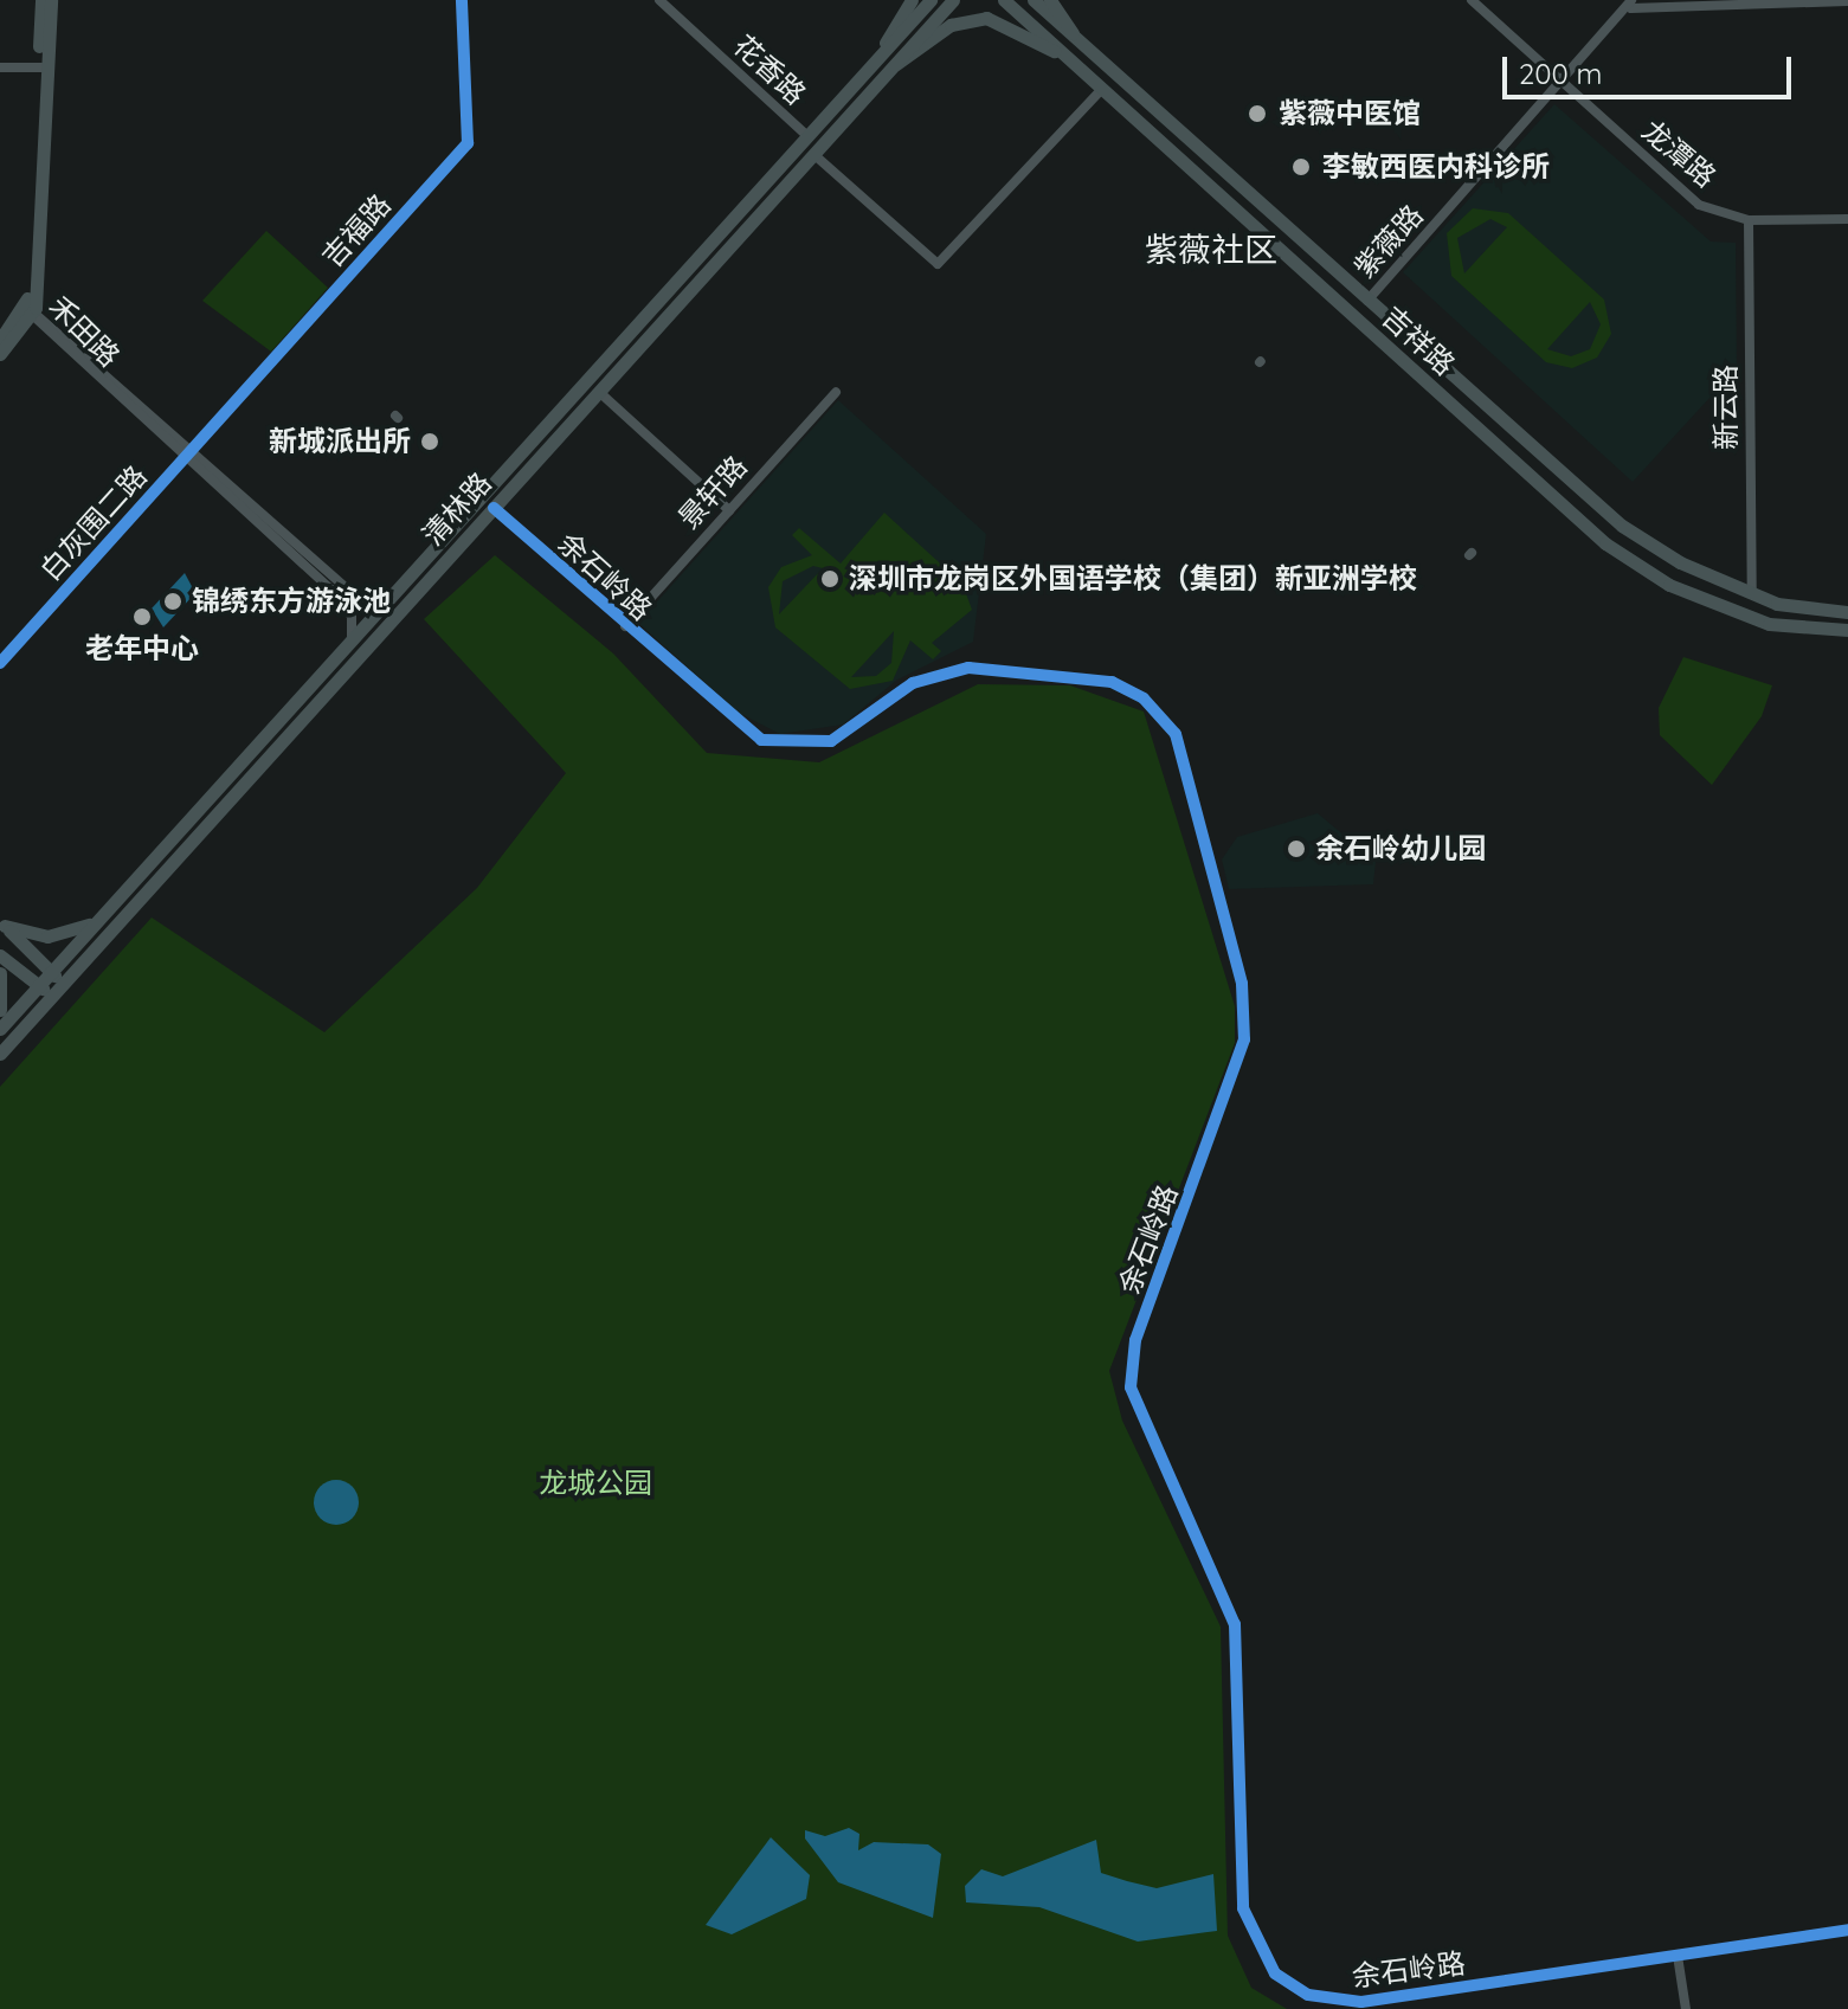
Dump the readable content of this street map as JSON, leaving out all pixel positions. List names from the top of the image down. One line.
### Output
{"streets":{"main road":["吉祥路","清林路"],"street":["花香路","龙潭路","吉福路","紫薇路","禾田路","新云路","景轩路","白灰围二路","余石岭路"]},"crossings":[["花香路","清林路"],["龙潭路","紫薇路"],["龙潭路","新云路"],["吉福路","禾田路"],["吉福路","白灰围二路"],["紫薇路","吉祥路"],["禾田路","清林路"],["禾田路","白灰围二路"],["吉祥路","新云路"],["景轩路","余石岭路"],["清林路","余石岭路"]],"districts":["紫薇社区"],"parks":["龙城公园"],"places":["紫薇中医馆","李敏西医内科诊所","新城派出所","深圳市龙岗区外国语学校（集团）新亚洲学校","锦绣东方游泳池","老年中心","余石岭幼儿园"],"scale_bar":"200 m"}
